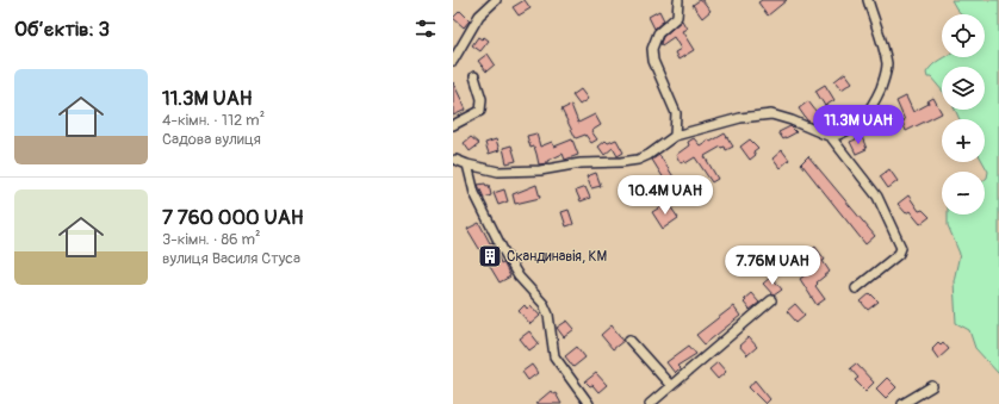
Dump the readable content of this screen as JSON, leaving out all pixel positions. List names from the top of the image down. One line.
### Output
{"places":{"building":["Скандинавія, КМ"]},"page":{"heading":"Об’єктів: 3","map_buttons":["+","−"],"list":[{"name":"11.3M UAH","note":"4-кімн. · 112 m² · Садова вулиця"},{"name":"7 760 000 UAH","note":"3-кімн. · 86 m² · вулиця Василя Стуса"}],"price":["11.3M UAH","10.4M UAH","7.76M UAH"]}}
